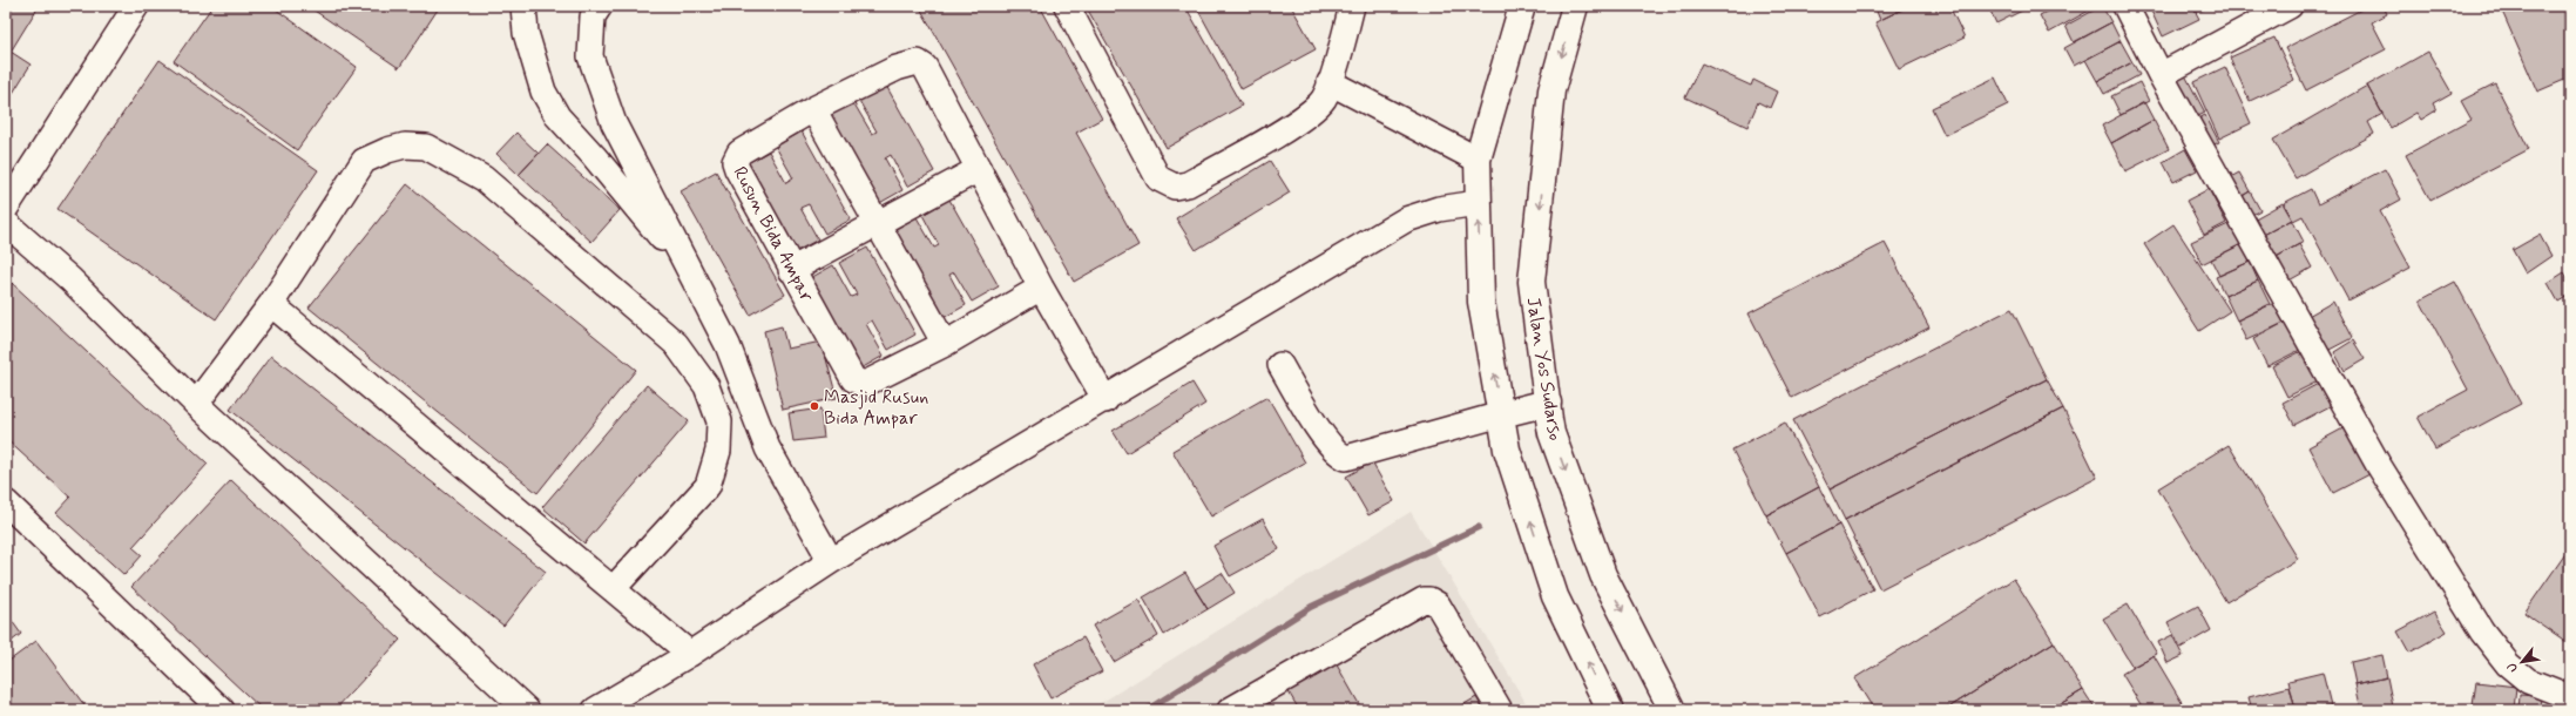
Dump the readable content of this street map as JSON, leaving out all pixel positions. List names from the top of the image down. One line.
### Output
{"streets":{"main road":["Jalan Yos Sudarso"],"street":["Rusun Bida Ampar"]},"places":["Masjid Rusun Bida Ampar"],"north":"bottom left"}
